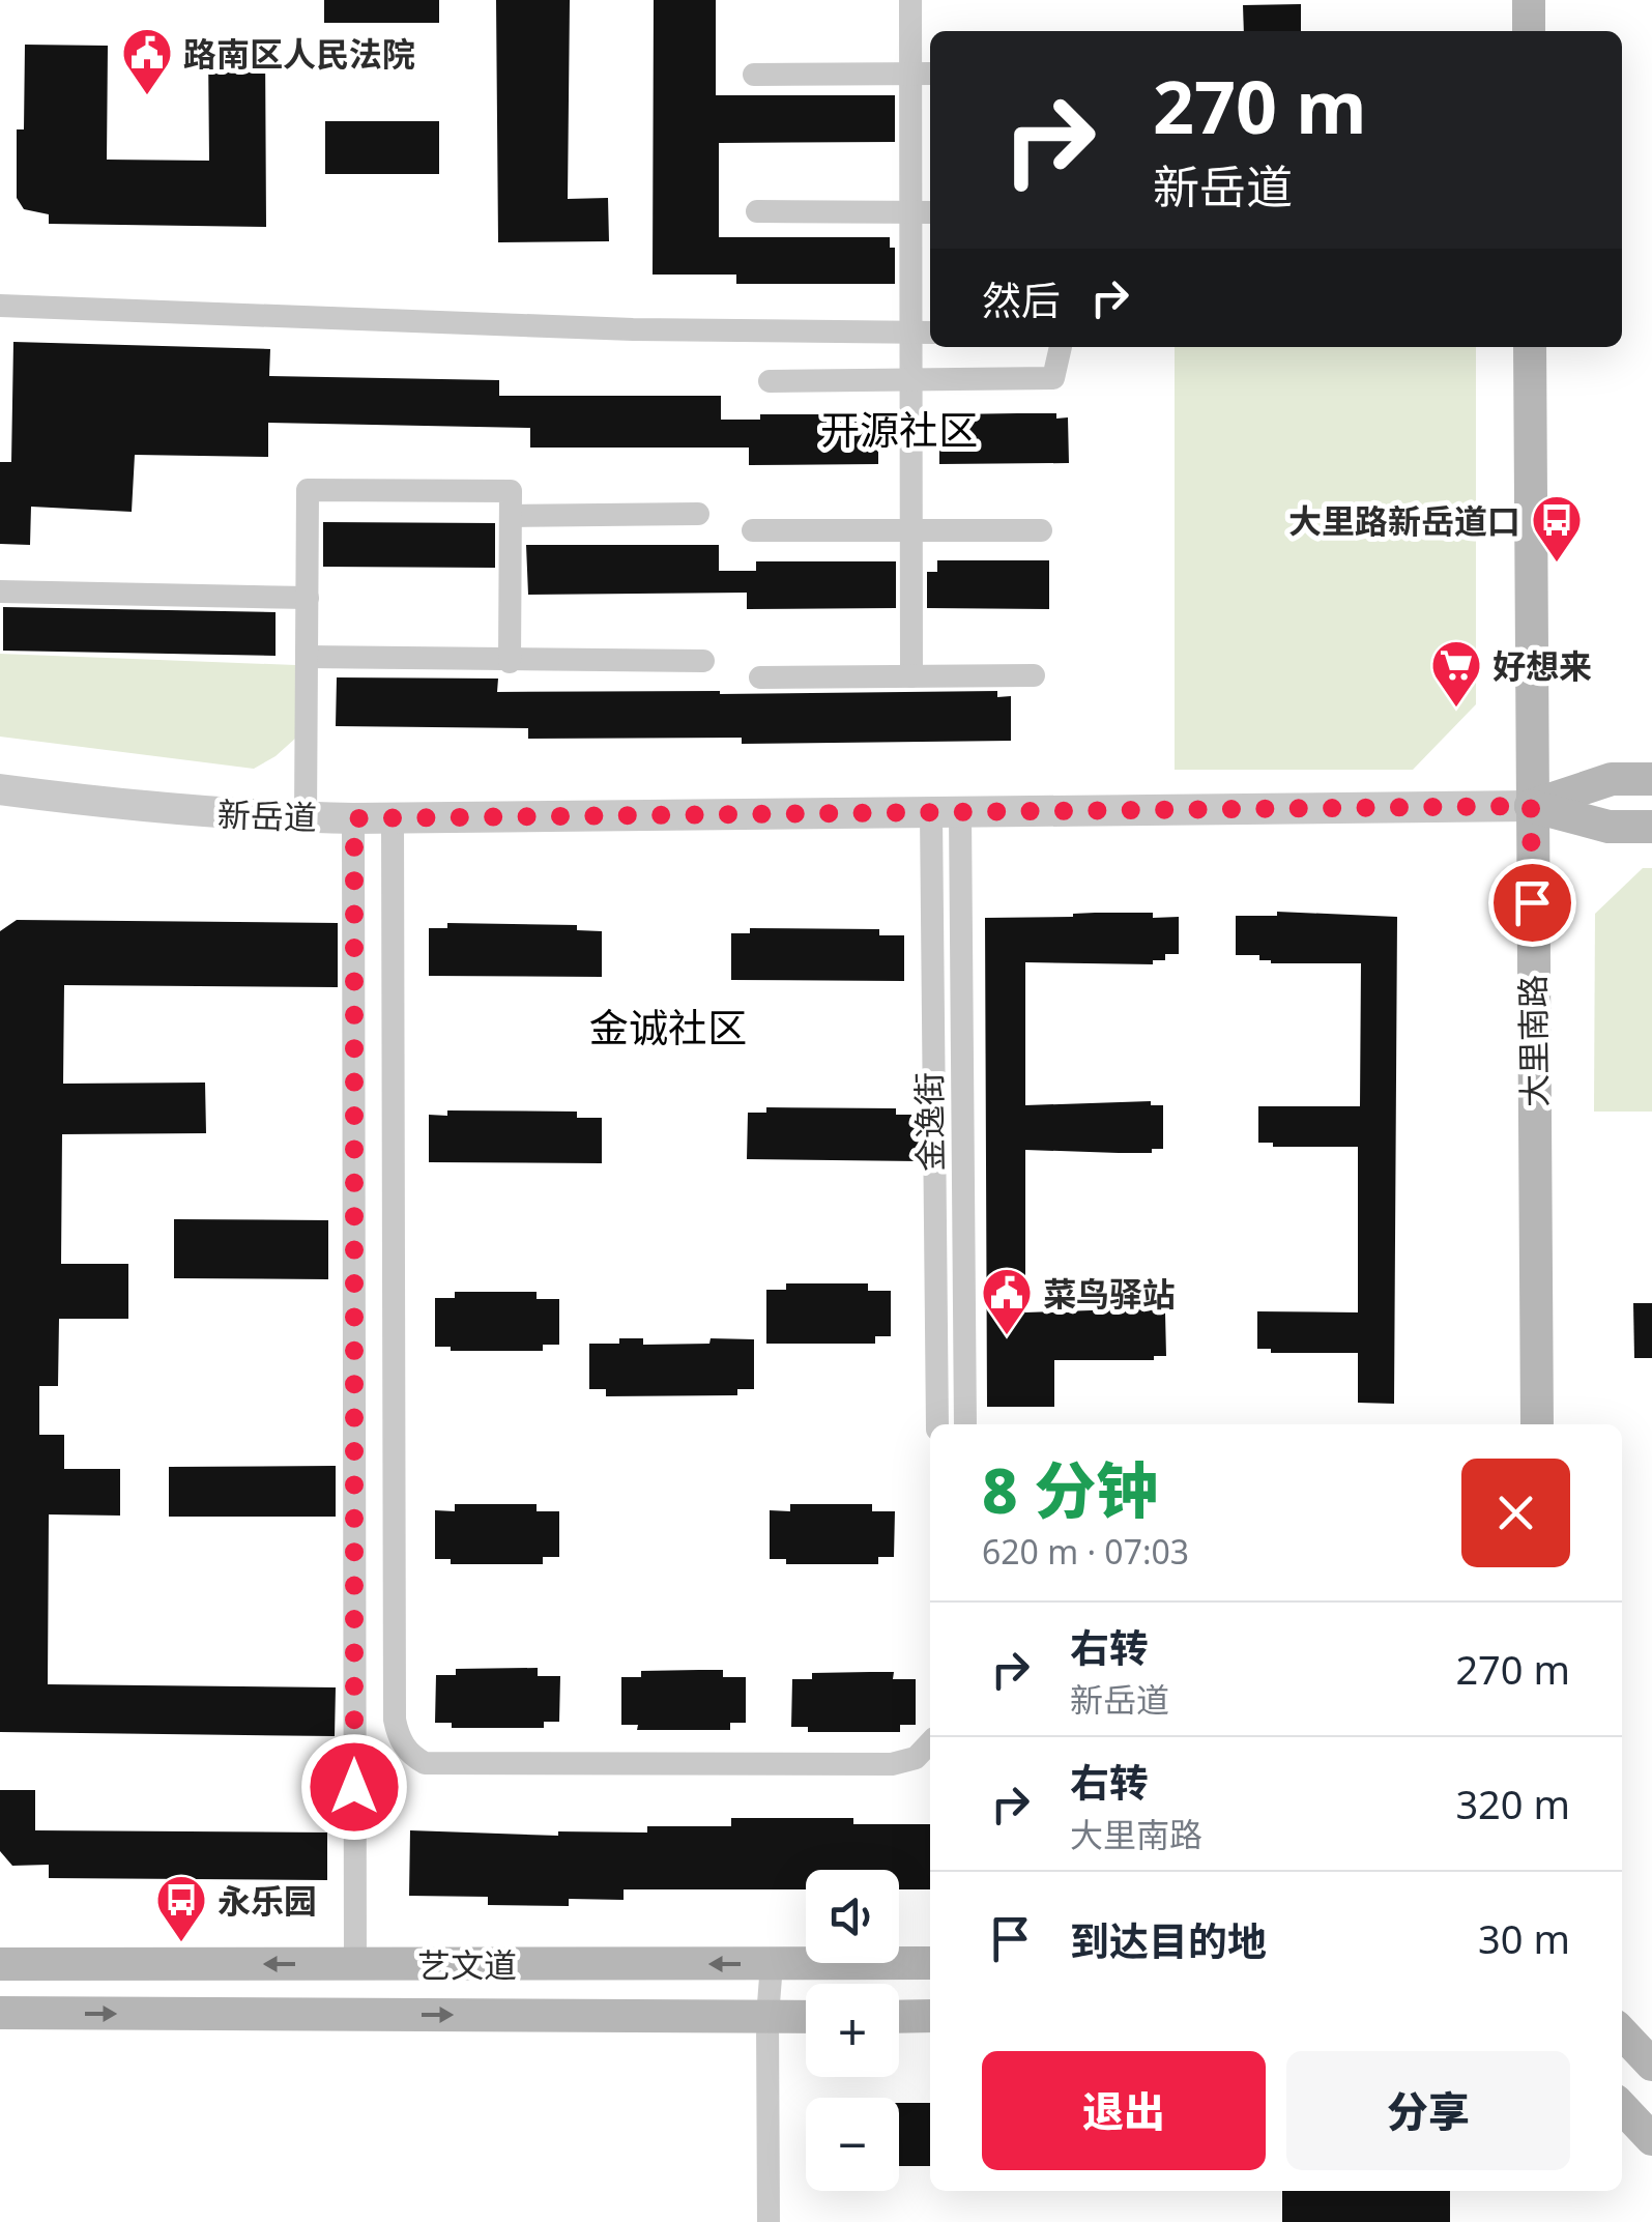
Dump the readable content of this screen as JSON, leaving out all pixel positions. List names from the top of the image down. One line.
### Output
{"streets":{"main road":["新岳道","大里南路","艺文道"],"street":["金逸街"]},"crossings":[["新岳道","大里南路"],["新岳道","金逸街"]],"districts":["开源社区","金诚社区"],"places":{"public building":["路南区人民法院","菜鸟驿站"],"bus stop":["大里路新岳道口","永乐园"],"supermarket":["好想来"]},"page":{"turn":["270 m","新岳道"],"then":"然后","heading":["8 分钟","620 m · 07:03"],"list":[{"name":"右转","note":"新岳道","value":"270 m"},{"name":"右转","note":"大里南路","value":"320 m"},{"name":"到达目的地","value":"30 m"}],"map_buttons":["+","−"],"buttons":["退出","分享"]}}
